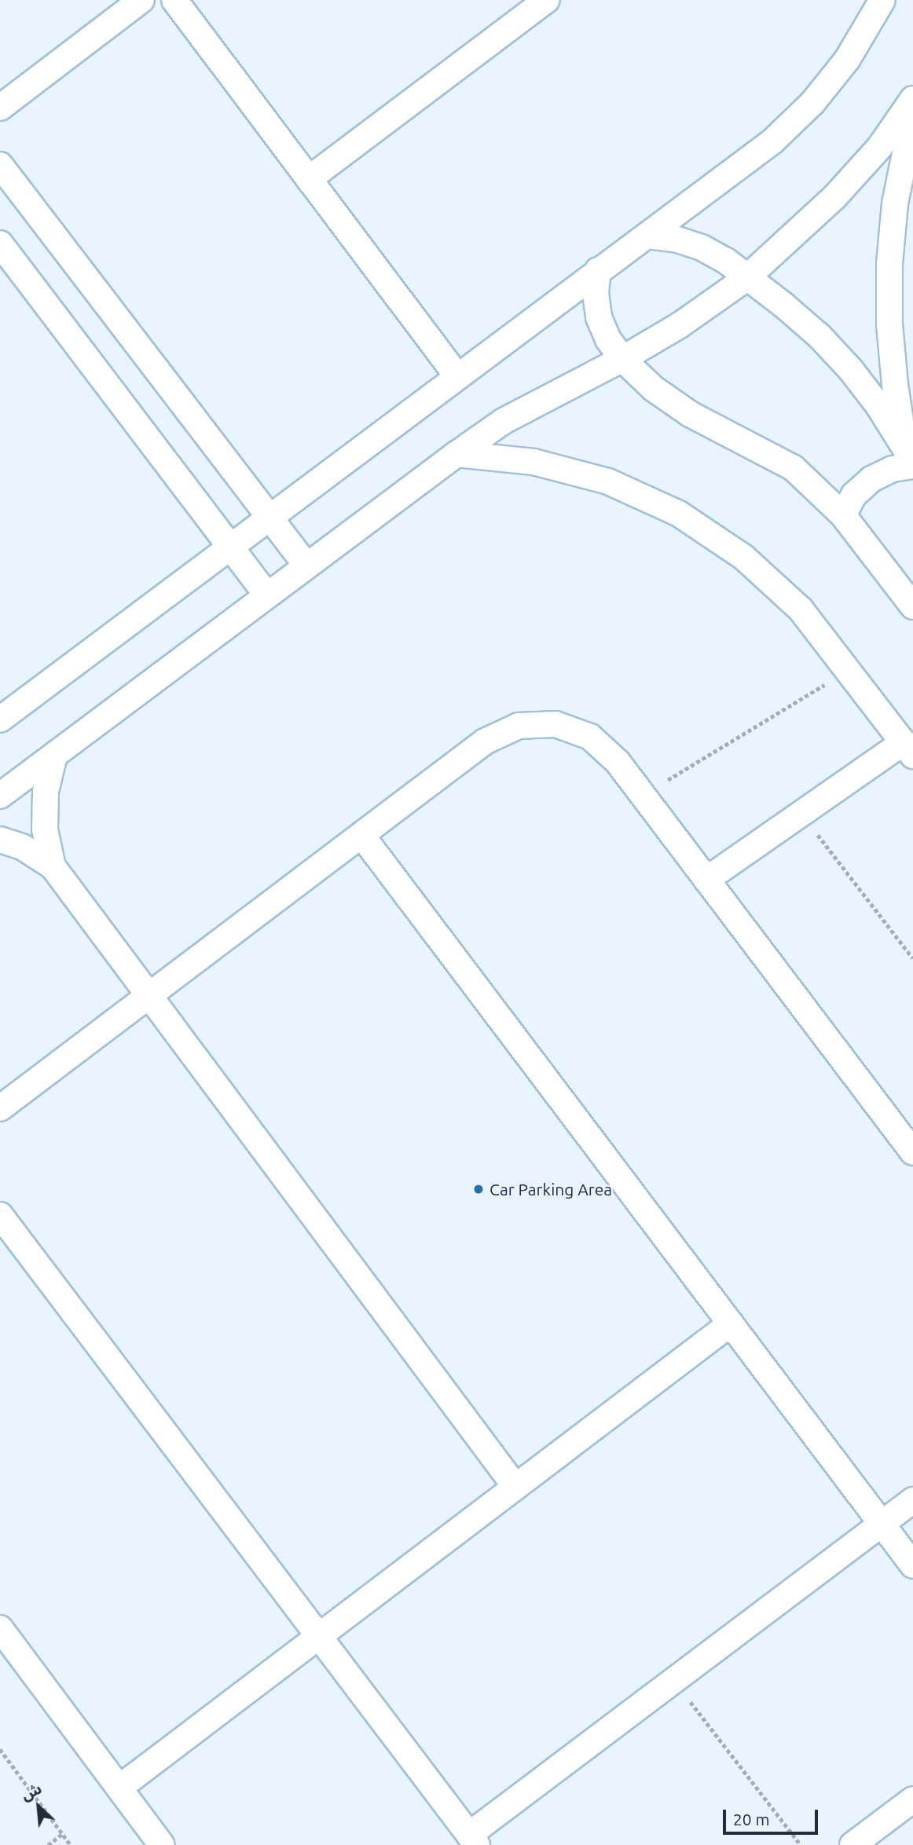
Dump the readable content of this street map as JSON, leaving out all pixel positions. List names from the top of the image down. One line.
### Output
{"places":["Car Parking Area"],"scale_bar":"20 m","north":"top left"}
